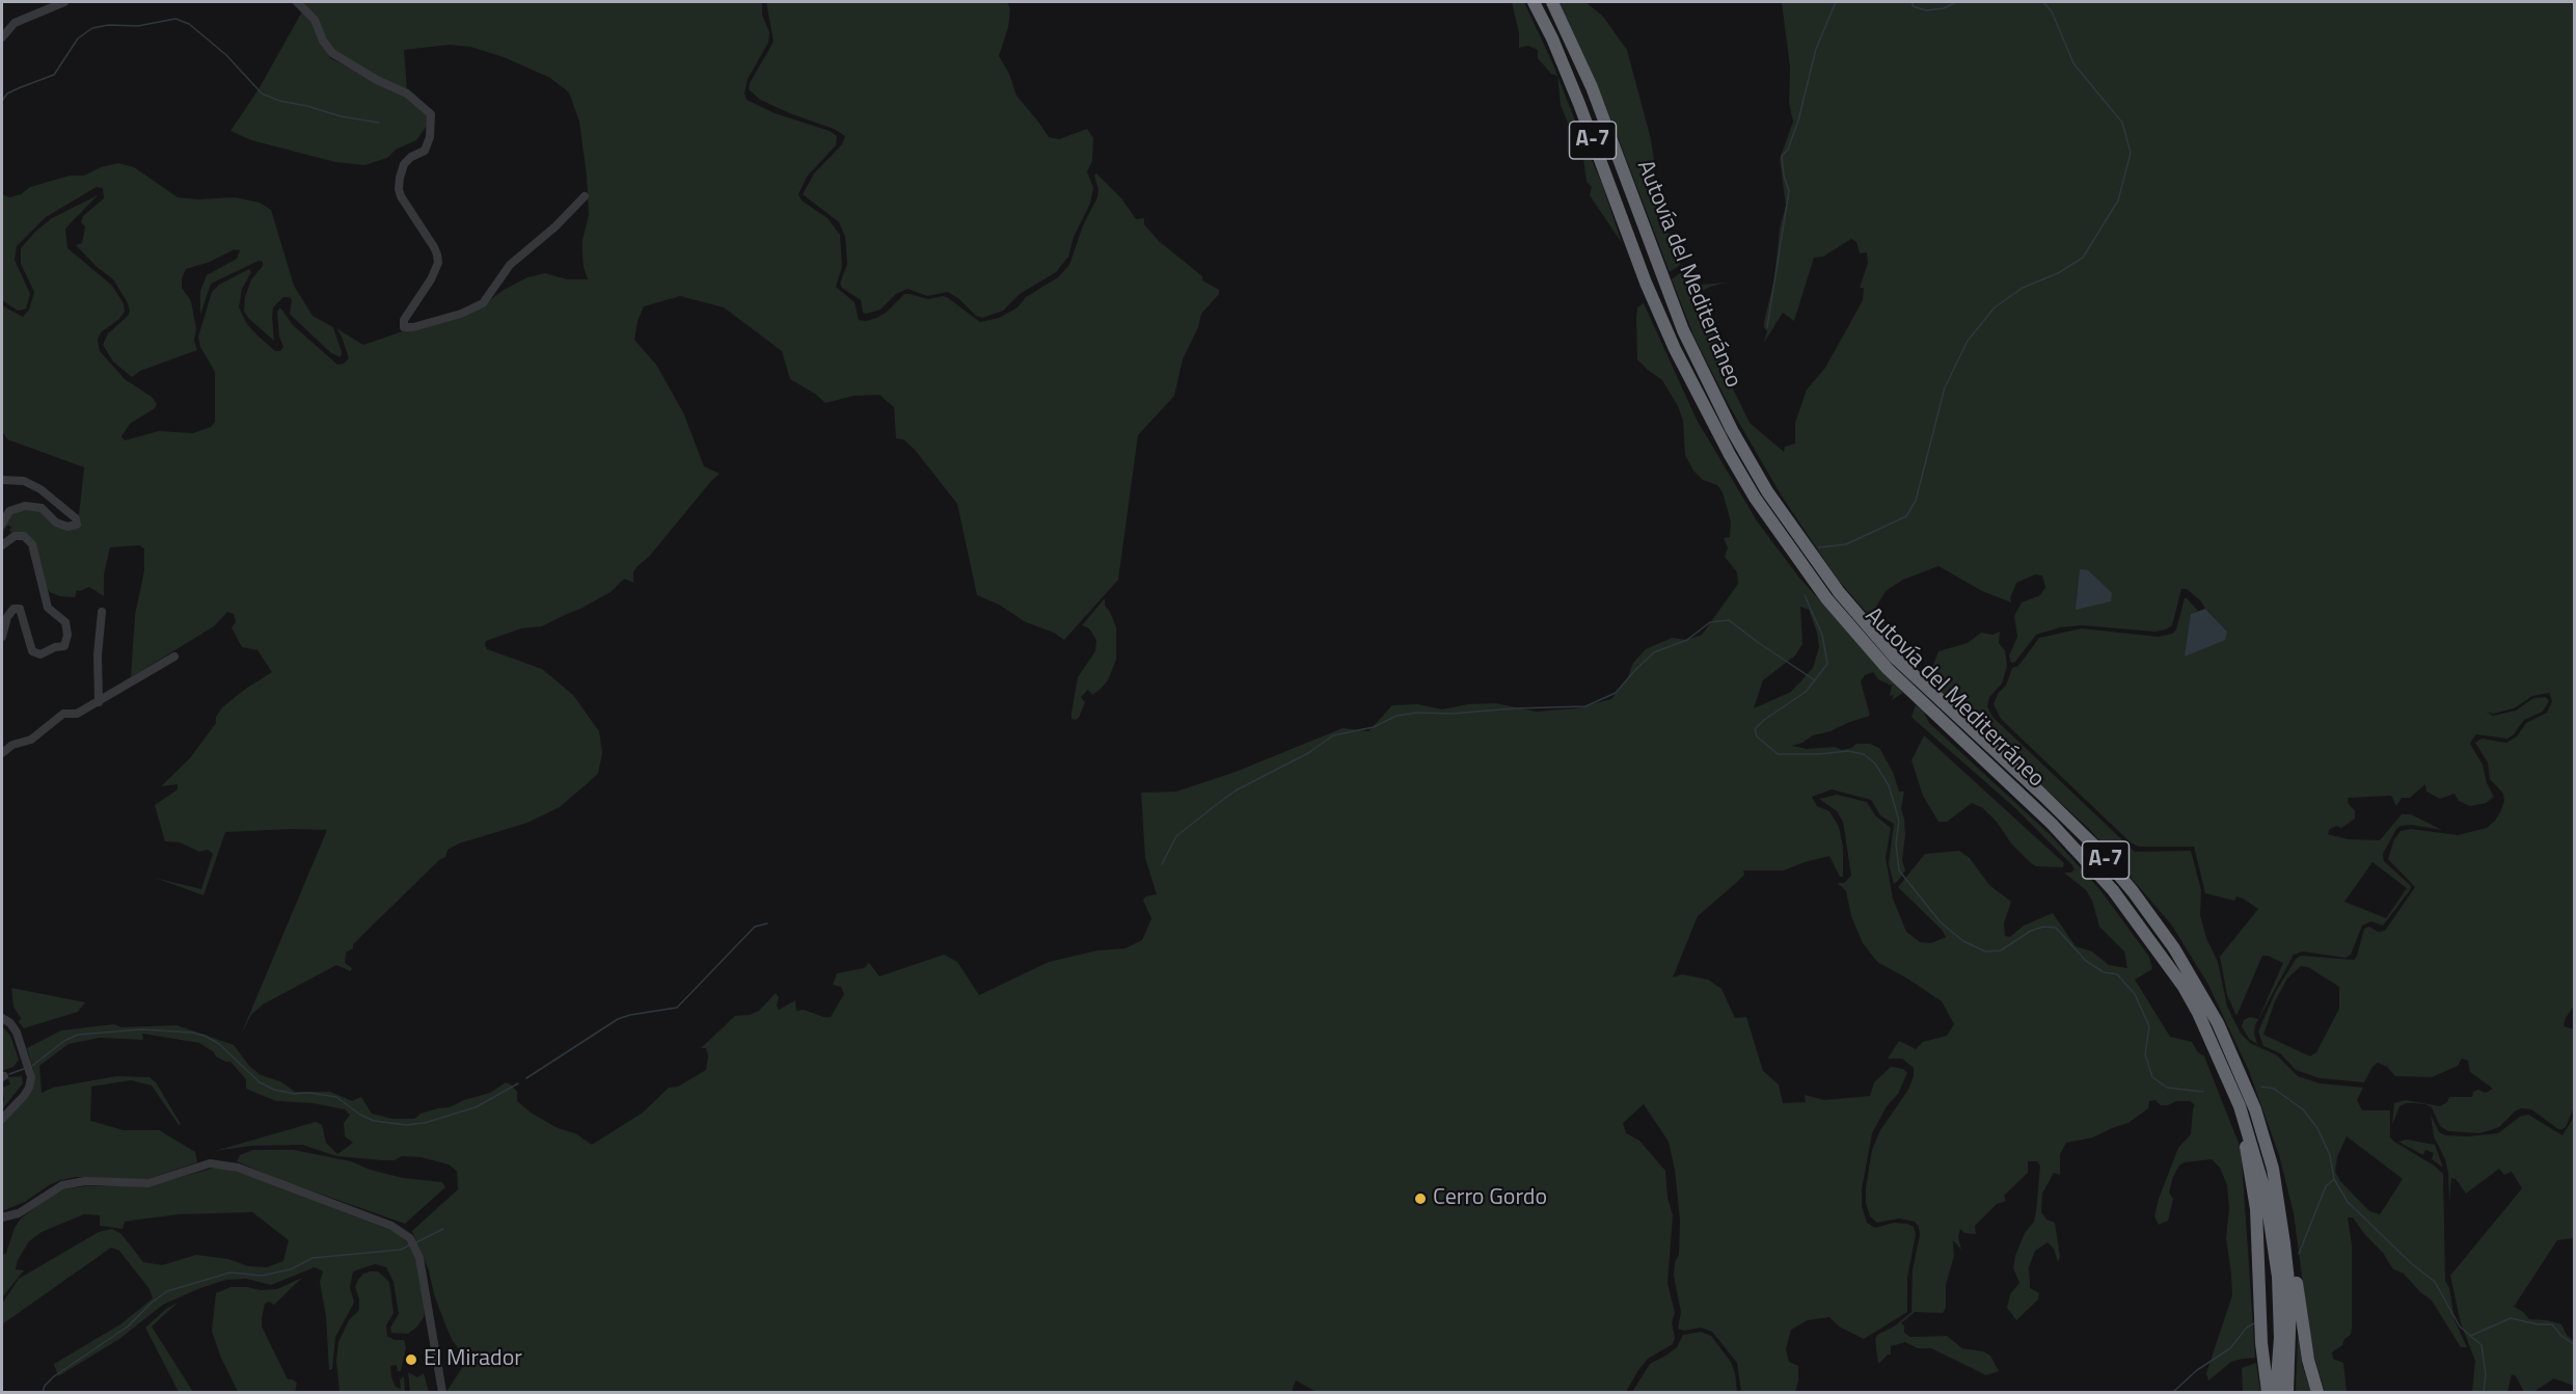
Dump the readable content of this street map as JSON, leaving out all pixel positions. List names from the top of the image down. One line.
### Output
{"streets":{"highway":["A-7","Autovía del Mediterráneo"]},"places":["Cerro Gordo","El Mirador"]}
